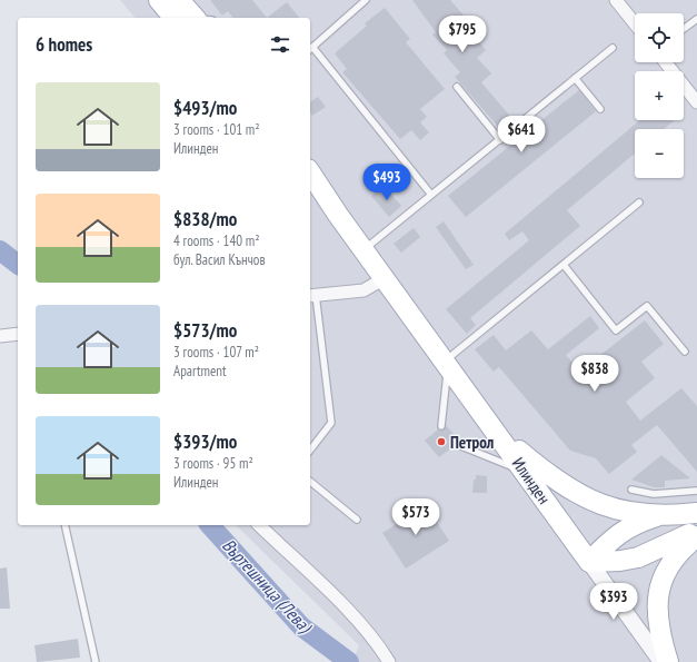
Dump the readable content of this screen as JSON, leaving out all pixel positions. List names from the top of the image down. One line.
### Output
{"streets":{"main road":["Илинден"]},"water":["Въртешница (Лева)"],"places":["Петрол"],"page":{"map_buttons":["+","−"],"price":["$795","$641","$493","$838","$573","$393"],"heading":"6 homes","list":[{"name":"$493/mo","note":"3 rooms · 101 m² · Илинден"},{"name":"$838/mo","note":"4 rooms · 140 m² · бул. Васил Кънчов"},{"name":"$573/mo","note":"3 rooms · 107 m² · Apartment"},{"name":"$393/mo","note":"3 rooms · 95 m² · Илинден"}]}}
